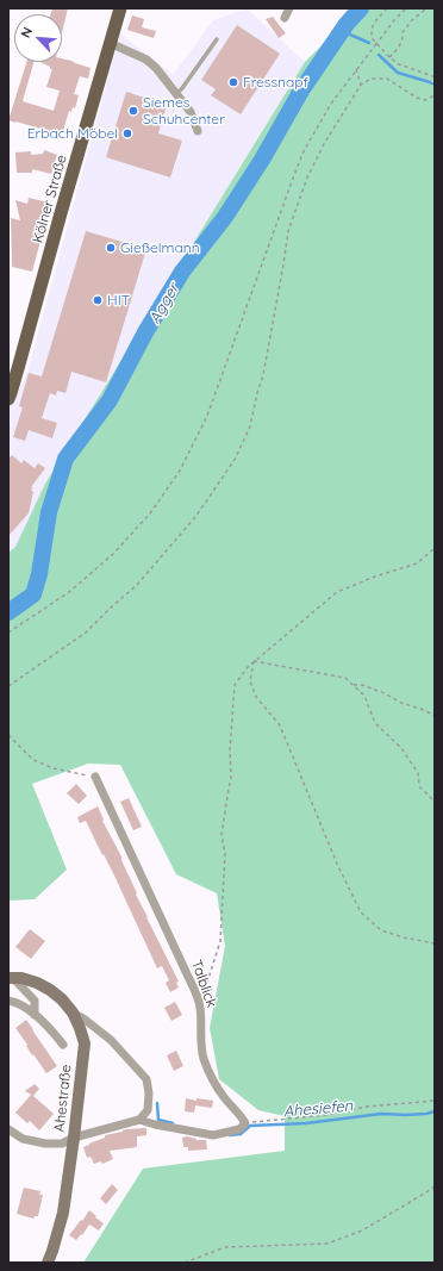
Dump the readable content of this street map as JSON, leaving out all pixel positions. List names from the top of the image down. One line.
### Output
{"streets":{"main road":["Kölner Straße","Ahestraße"],"street":["Talblick"]},"water":["Agger","Ahesiefen"],"places":["Fressnapf","Siemes Schuhcenter","Erbach Möbel","Gießelmann","HIT"],"north":"top left"}
